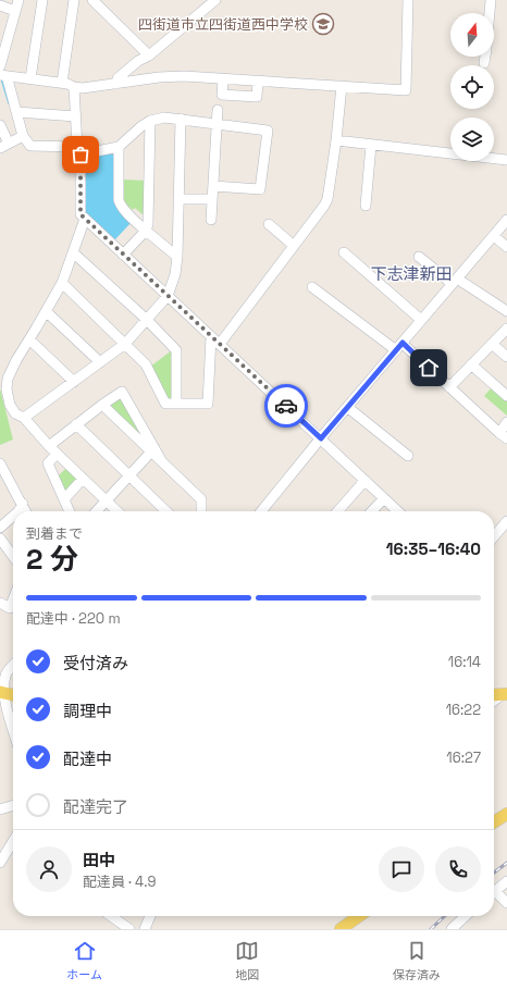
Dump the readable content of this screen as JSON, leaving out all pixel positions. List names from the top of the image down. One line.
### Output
{"districts":["下志津新田"],"places":{"school or university":["四街道市立四街道西中学校"]},"north":"top","page":{"heading":["2 分","到着まで","16:35–16:40"],"panel":["田中","配達員 · 4.9"],"bar":"配達中 · 220 m","list":[["受付済み","16:14"],["調理中","16:22"],["配達中","16:27"],"配達完了"],"tabs":["ホーム","地図","保存済み"]}}
